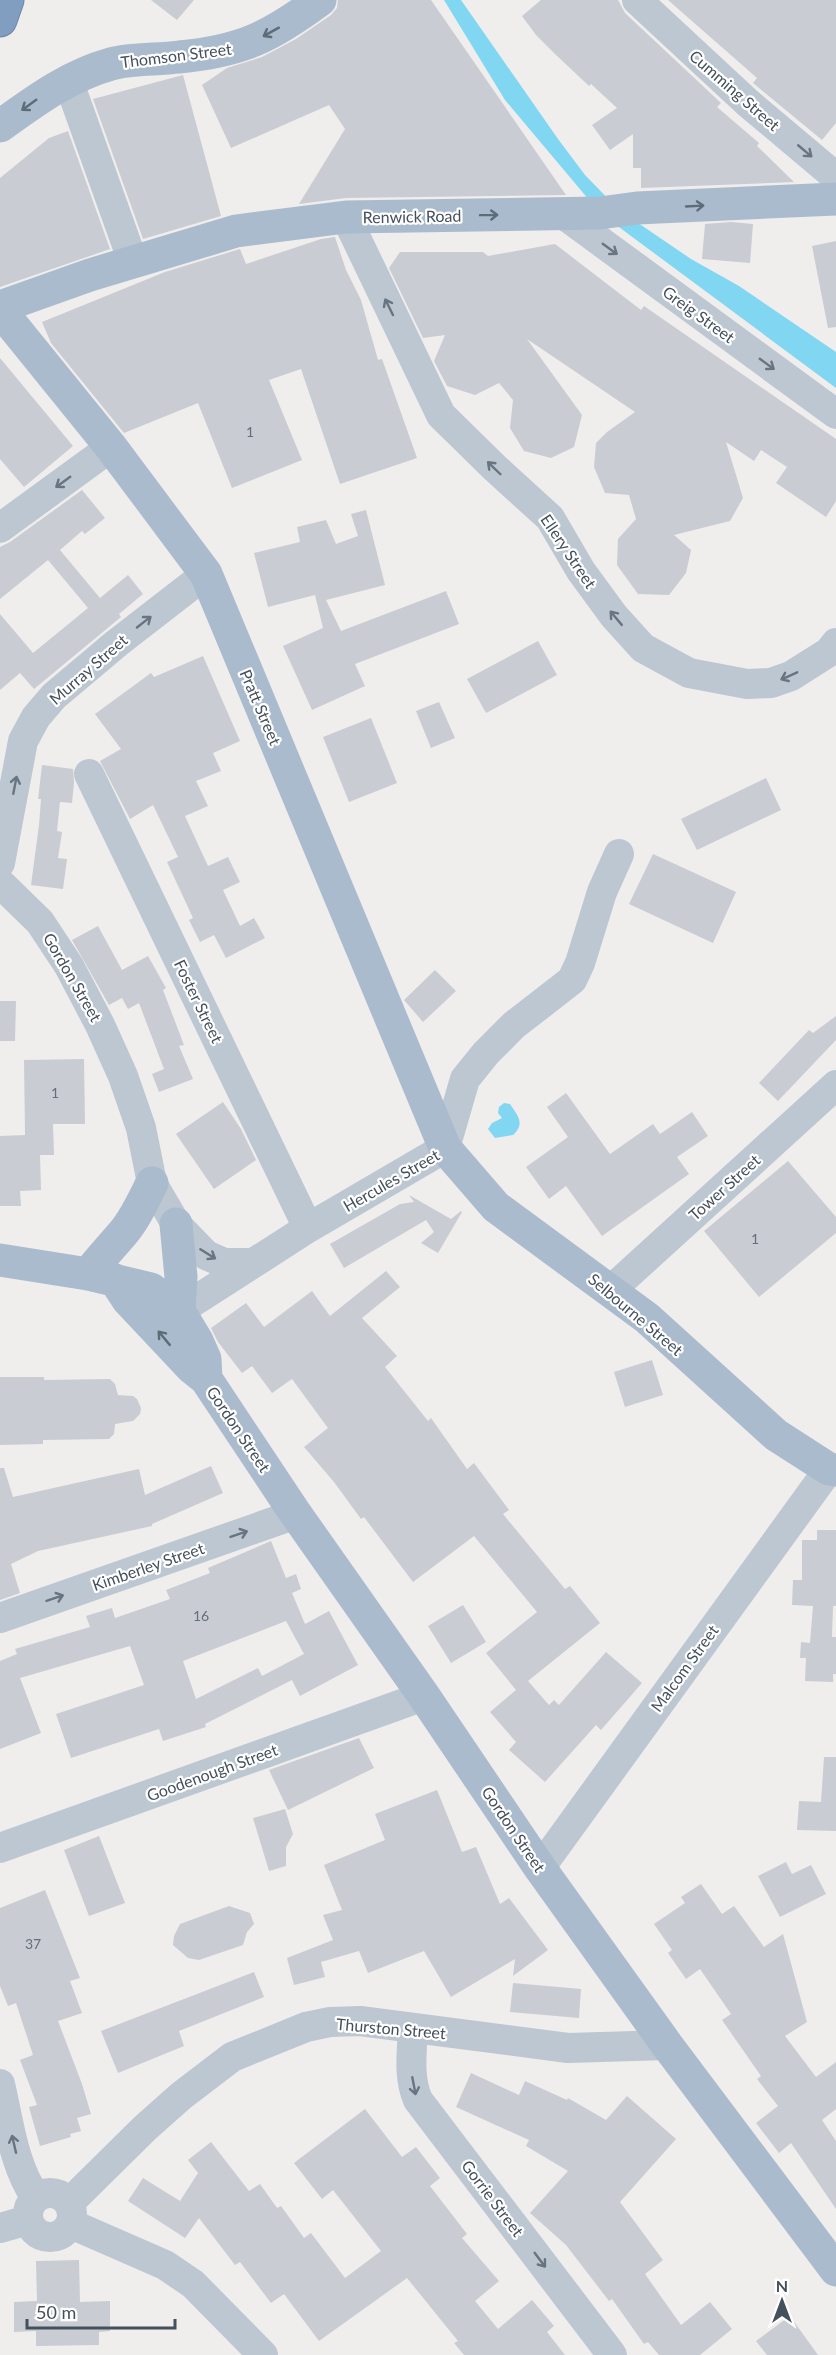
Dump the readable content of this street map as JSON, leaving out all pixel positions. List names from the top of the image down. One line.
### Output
{"streets":{"main road":["Thomson Street","Renwick Road","Pratt Street","Gordon Street","Selbourne Street"],"street":["Cumming Street","Greig Street","Ellery Street","Murray Street","Foster Street","Hercules Street","Tower Street","Kimberley Street","Malcom Street","Goodenough Street","Thurston Street","Gorrie Street"]},"crossings":[["Cumming Street","Renwick Road"],["Renwick Road","Greig Street"],["Renwick Road","Ellery Street"],["Renwick Road","Pratt Street"],["Murray Street","Pratt Street"],["Pratt Street","Hercules Street"],["Pratt Street","Selbourne Street"],["Gordon Street","Hercules Street"],["Gordon Street","Kimberley Street"],["Gordon Street","Malcom Street"],["Gordon Street","Goodenough Street"],["Gordon Street","Thurston Street"],["Foster Street","Hercules Street"],["Hercules Street","Selbourne Street"],["Tower Street","Selbourne Street"],["Selbourne Street","Malcom Street"],["Thurston Street","Gorrie Street"]],"one_way":["Thomson Street","Cumming Street","Renwick Road","Greig Street","Ellery Street","Kimberley Street","Gorrie Street"],"house_numbers":["1","1","1","16","37"],"scale_bar":"50 m","north":"top"}
